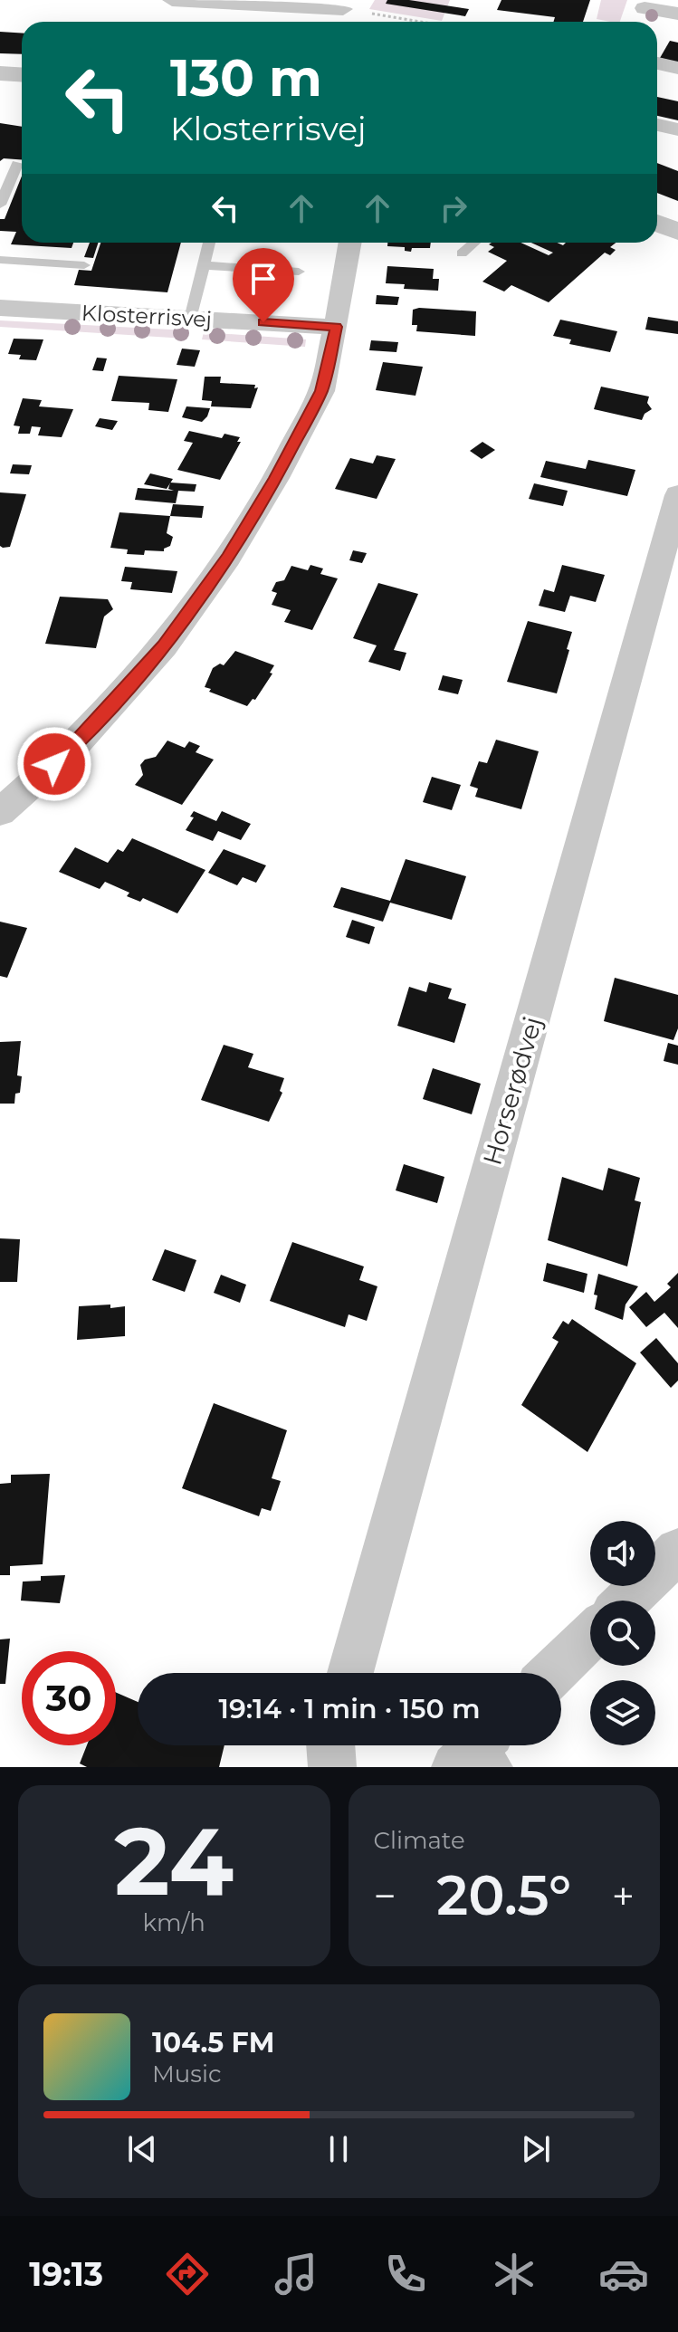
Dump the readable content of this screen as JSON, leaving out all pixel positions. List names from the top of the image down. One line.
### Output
{"streets":{"street":["Klosterrisvej","Horserødvej"]},"page":{"turn":["130 m","Klosterrisvej"],"limit":"30","trip":"19:14 · 1 min · 150 m","tile":[["24","km/h"],"Climate"],"heat":["−","20.5°","+"],"song":["104.5 FM","Music"],"tabs":"19:13"}}
